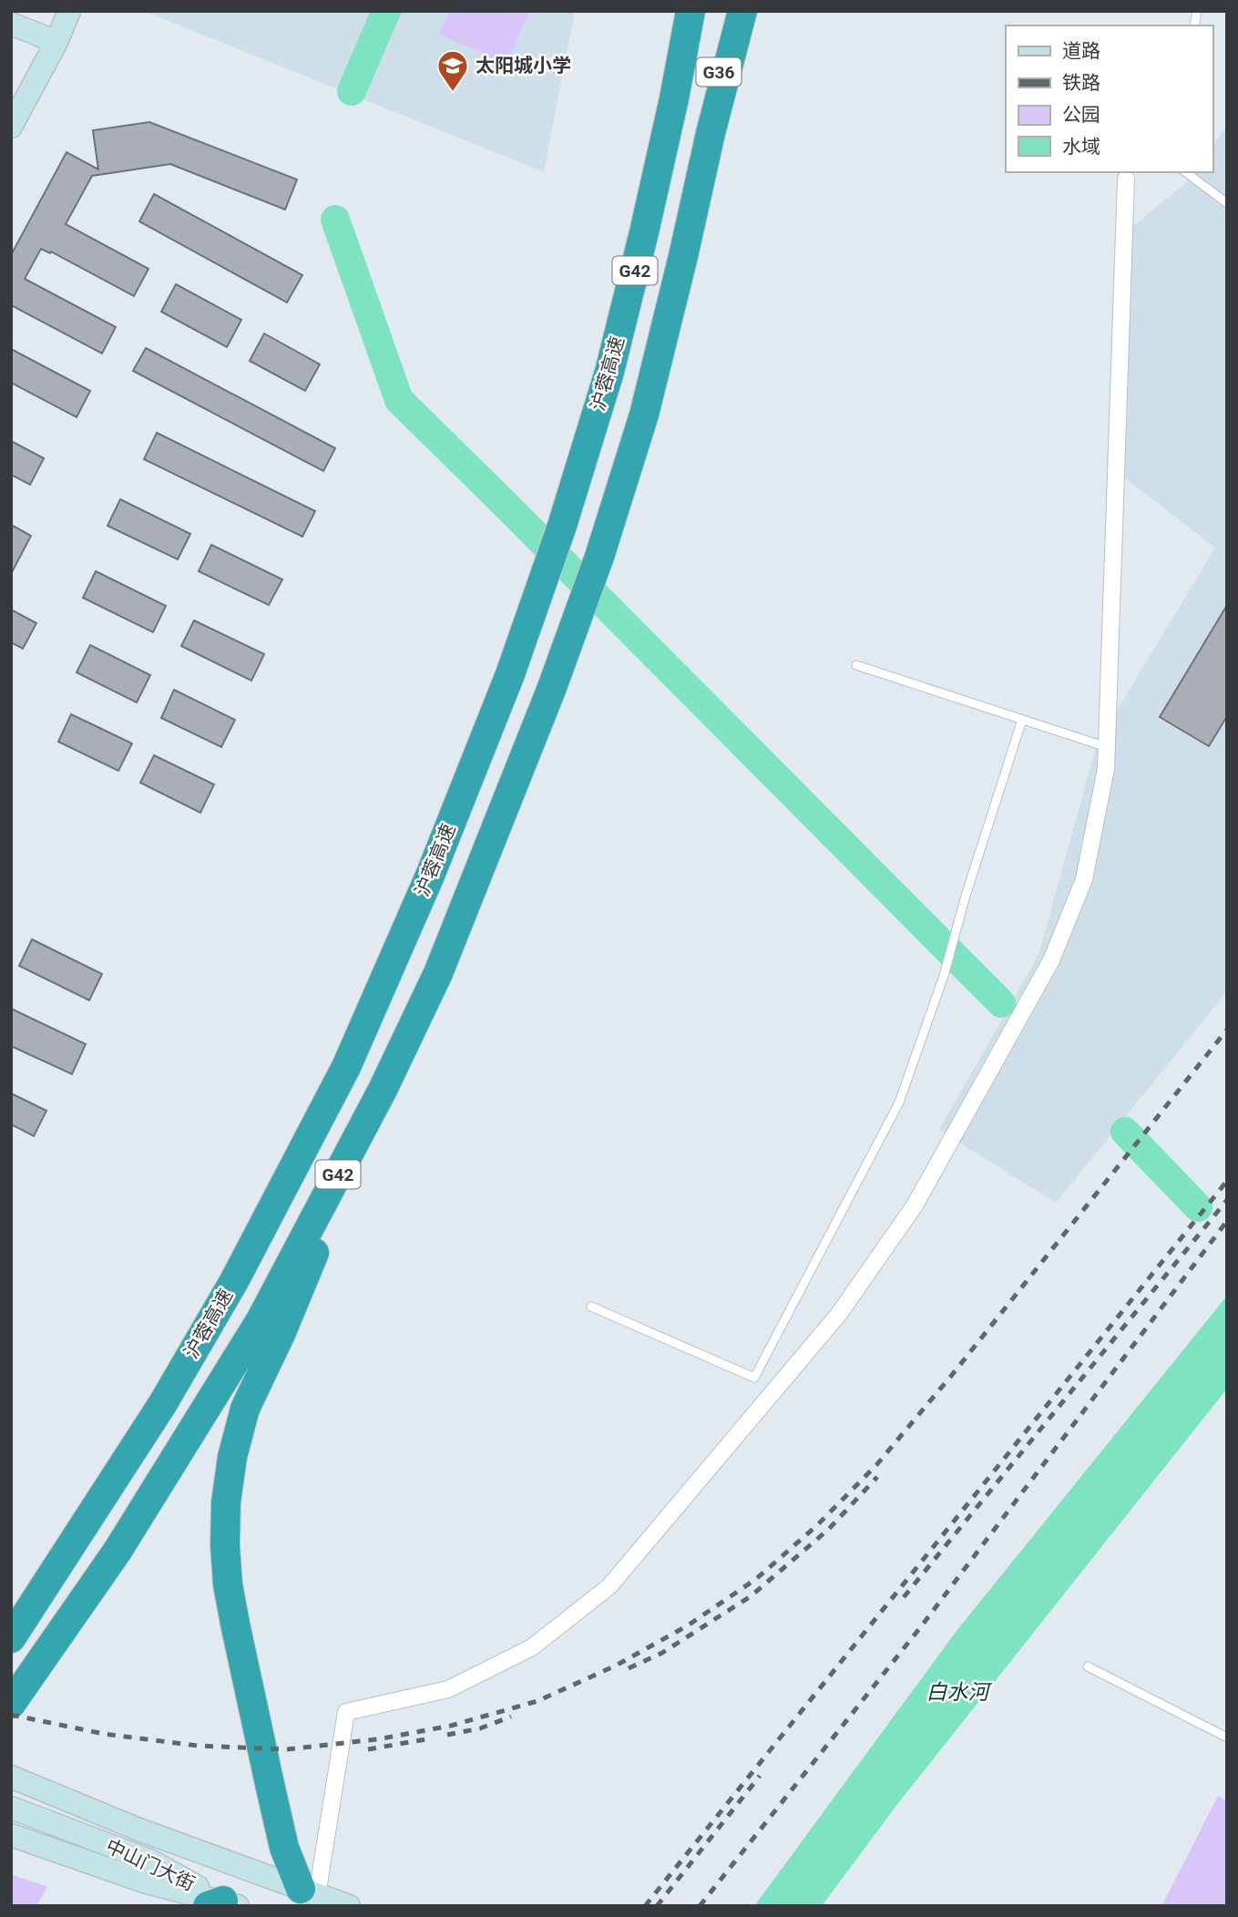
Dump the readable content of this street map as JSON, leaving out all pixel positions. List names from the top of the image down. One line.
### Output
{"streets":{"highway":["G36","G42","沪蓉高速"],"main road":["中山门大街"]},"crossings":[["G36","G42"]],"water":["白水河"],"places":{"school or university":["太阳城小学"]},"legend":["道路","铁路","公园","水域"]}
